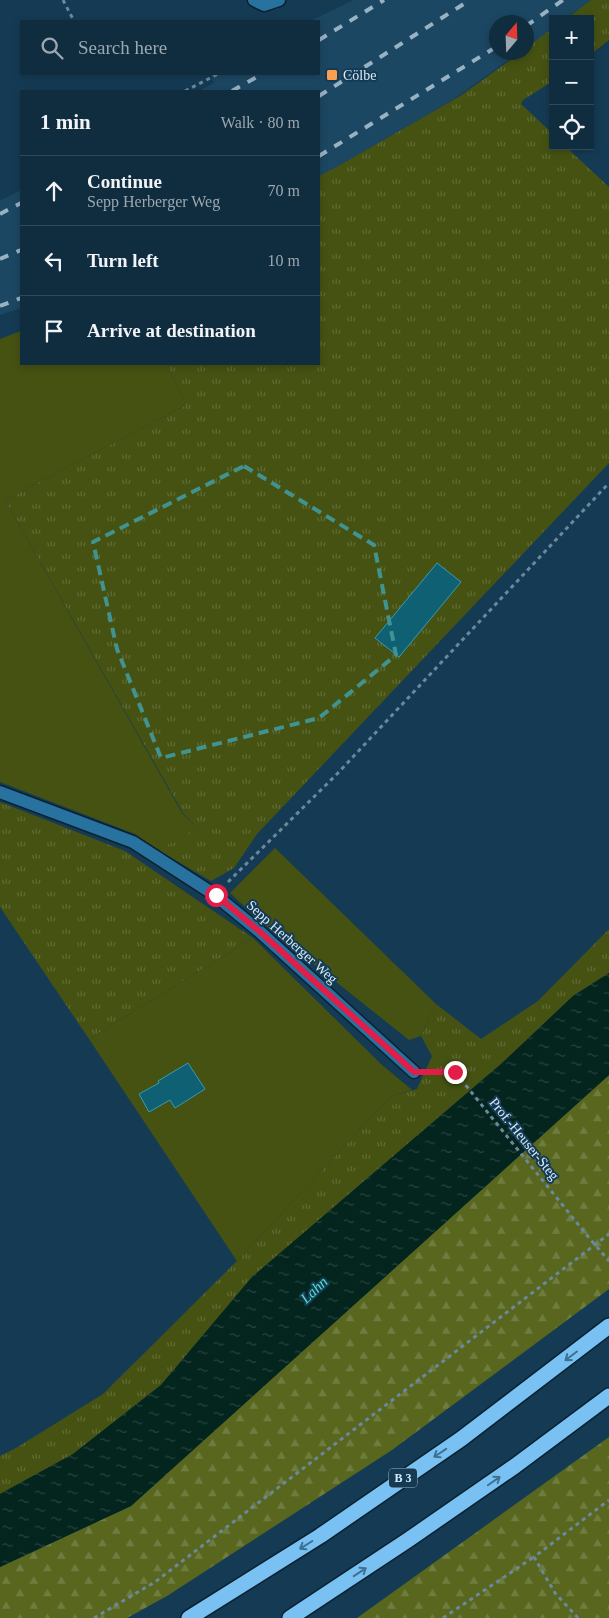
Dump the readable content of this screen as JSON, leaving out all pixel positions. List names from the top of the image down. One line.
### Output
{"streets":{"highway":["B 3"],"street":["Sepp Herberger Weg"],"path":["Prof.-Heuser-Steg"]},"crossings":[["Sepp Herberger Weg","Prof.-Heuser-Steg"]],"water":["Lahn"],"places":{"transit":["Cölbe"]},"north":"top","page":{"map_buttons":["+","−"],"search":"Search here","heading":["1 min","Walk · 80 m"],"list":[["Continue","Sepp Herberger Weg","70 m"],["Turn left","10 m"],"Arrive at destination"]}}
